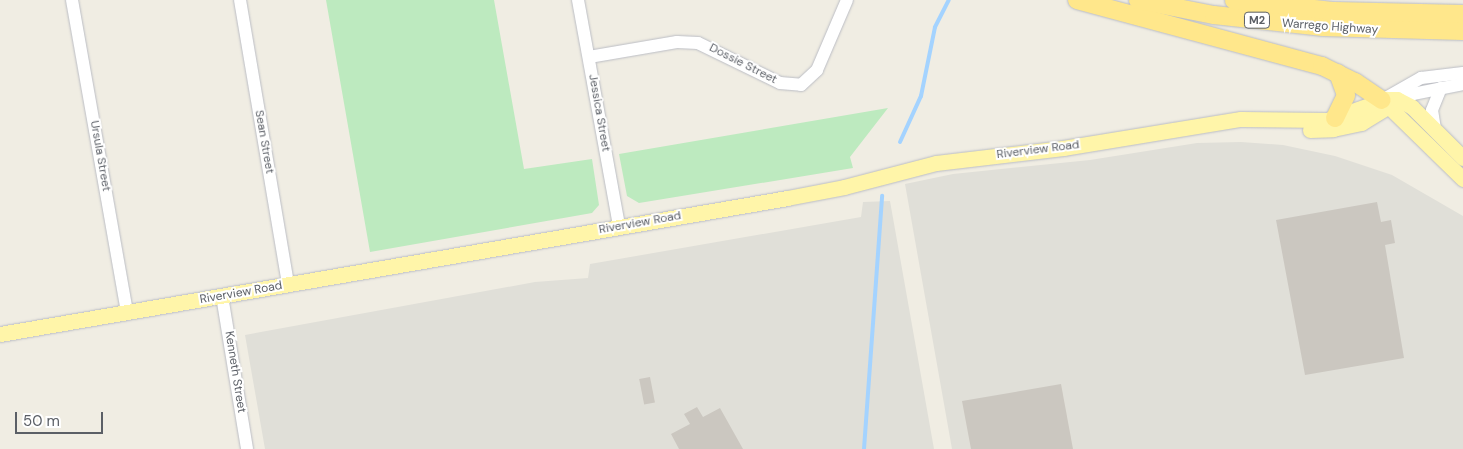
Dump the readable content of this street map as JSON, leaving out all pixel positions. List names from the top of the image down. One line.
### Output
{"streets":{"highway":["M2","Warrego Highway"],"main road":["Riverview Road"],"street":["Dossie Street","Jessica Street","Sean Street","Ursula Street","Kenneth Street"]},"crossings":[["Dossie Street","Jessica Street"],["Jessica Street","Riverview Road"],["Sean Street","Riverview Road"],["Riverview Road","Ursula Street"],["Riverview Road","Kenneth Street"]],"scale_bar":"50 m"}
